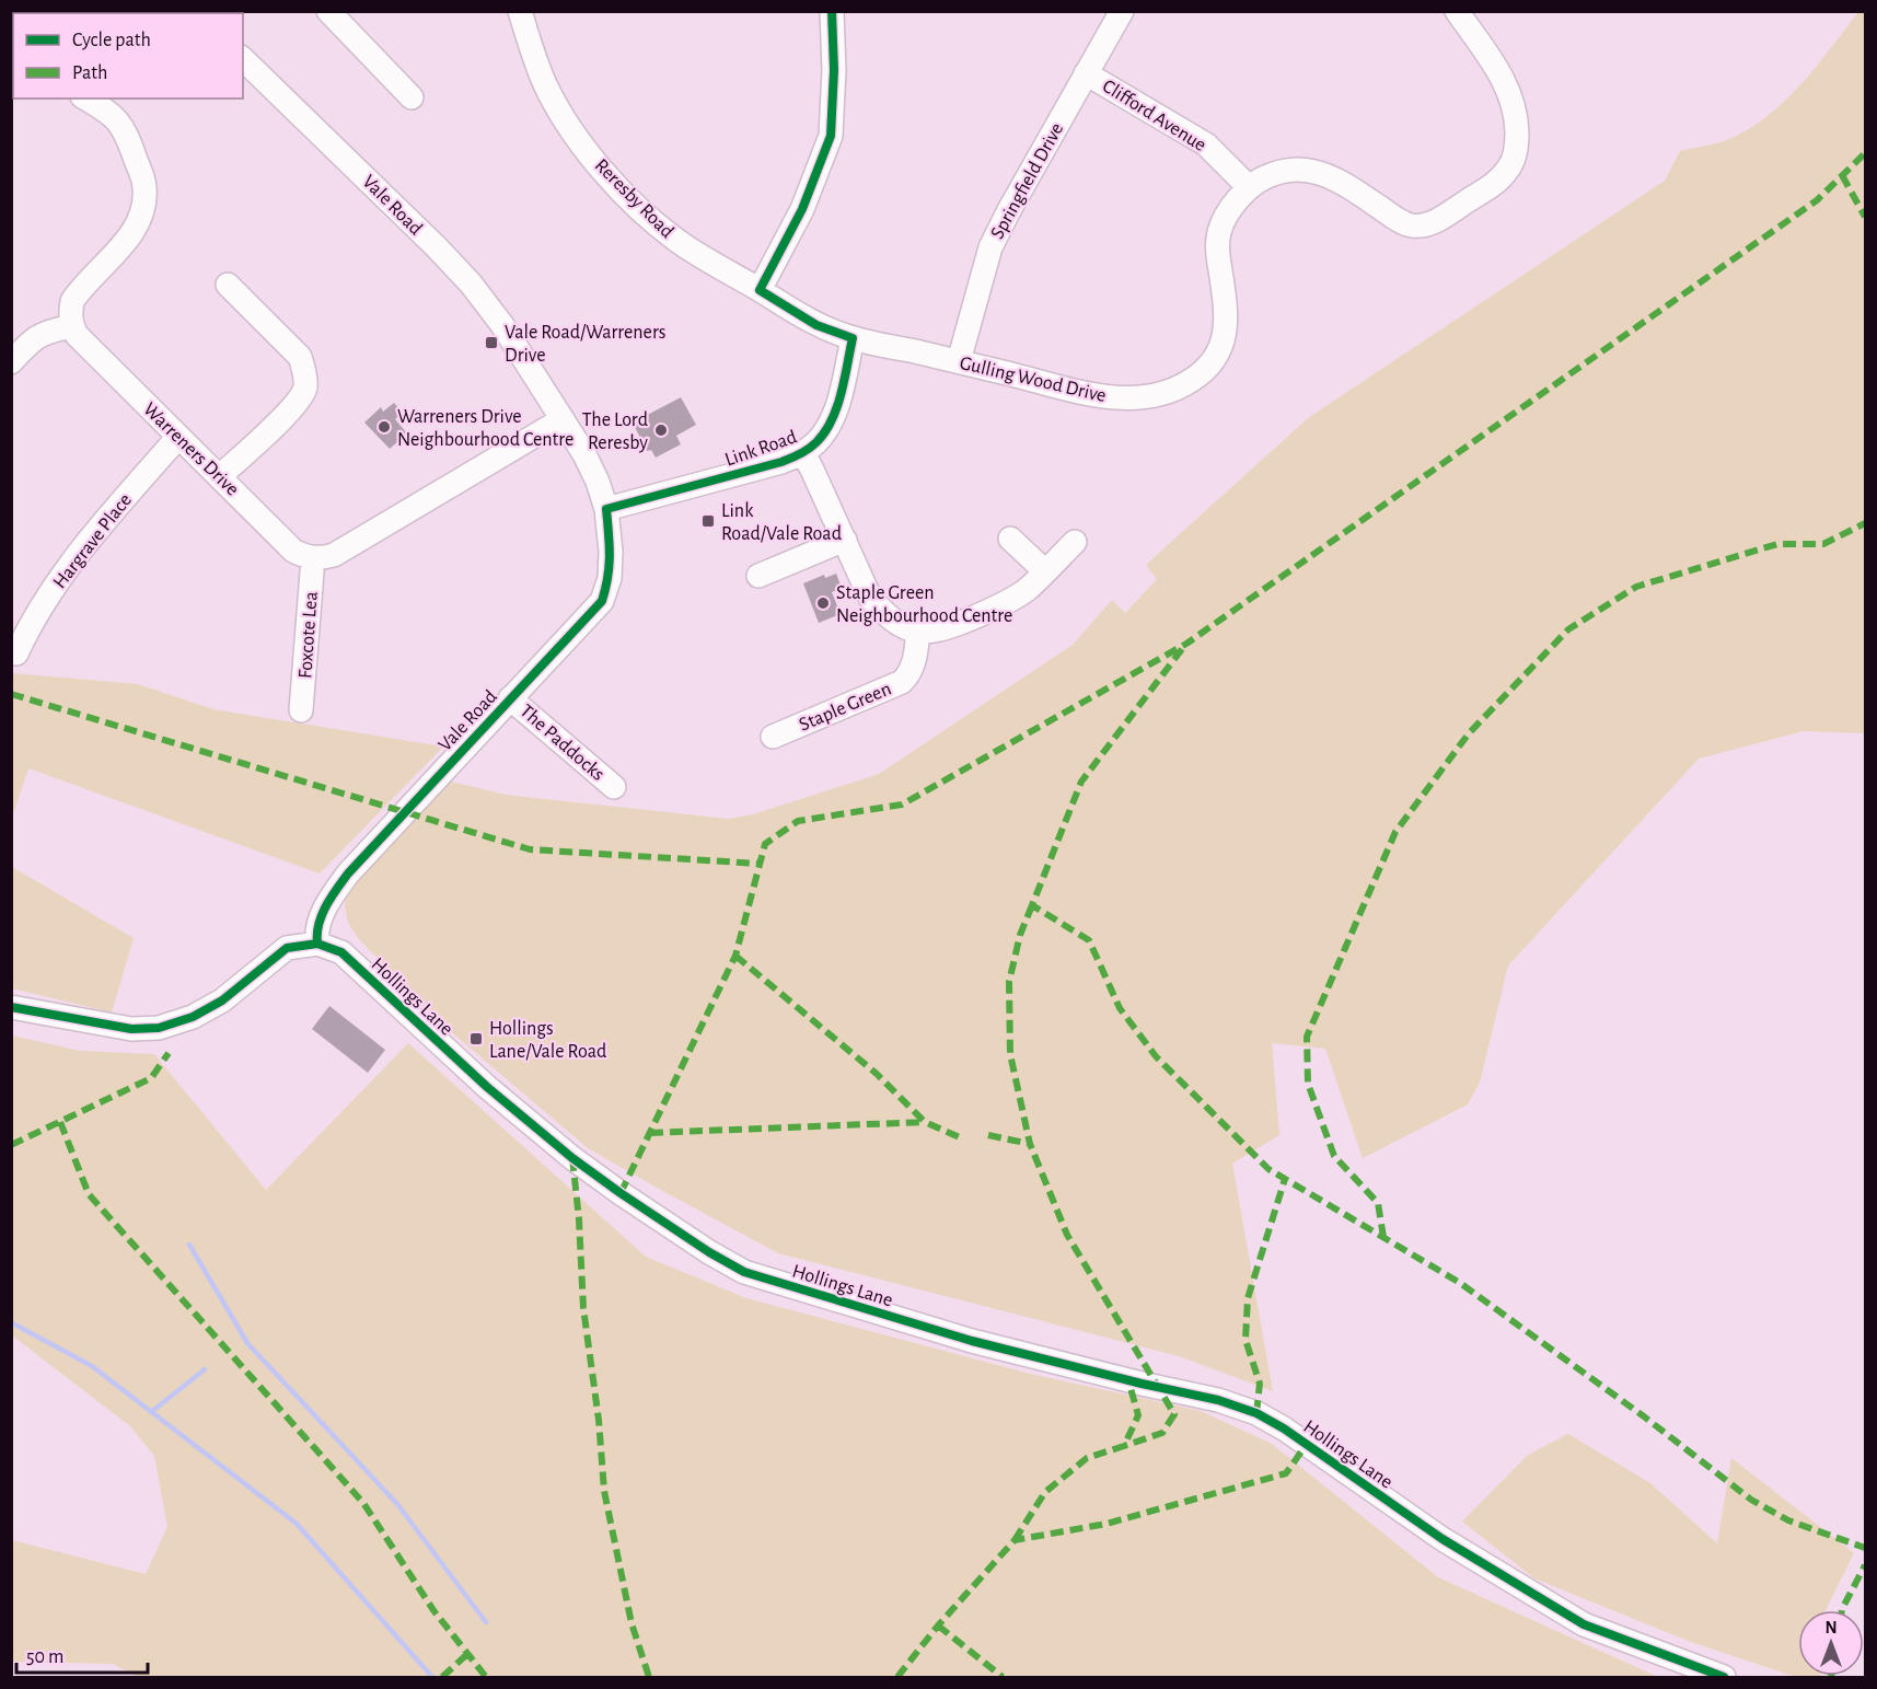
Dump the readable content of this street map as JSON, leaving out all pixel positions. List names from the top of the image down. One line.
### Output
{"streets":{"street":["Clifford Avenue","Springfield Drive","Reresby Road","Vale Road","Gulling Wood Drive","Link Road","Warreners Drive","Hargrave Place","Foxcote Lea","Staple Green","The Paddocks","Hollings Lane"]},"crossings":[["Clifford Avenue","Springfield Drive"],["Clifford Avenue","Gulling Wood Drive"],["Springfield Drive","Gulling Wood Drive"],["Reresby Road","Gulling Wood Drive"],["Reresby Road","Link Road"],["Vale Road","Link Road"],["Vale Road","The Paddocks"],["Vale Road","Hollings Lane"],["Gulling Wood Drive","Link Road"],["Warreners Drive","Hargrave Place"],["Warreners Drive","Foxcote Lea"]],"places":{"transit":["Vale Road/Warreners Drive","Link Road/Vale Road","Hollings Lane/Vale Road"],"other":["Warreners Drive Neighbourhood Centre","The Lord Reresby","Staple Green Neighbourhood Centre"]},"legend":["Cycle path","Path"],"scale_bar":"50 m","north":"top"}
